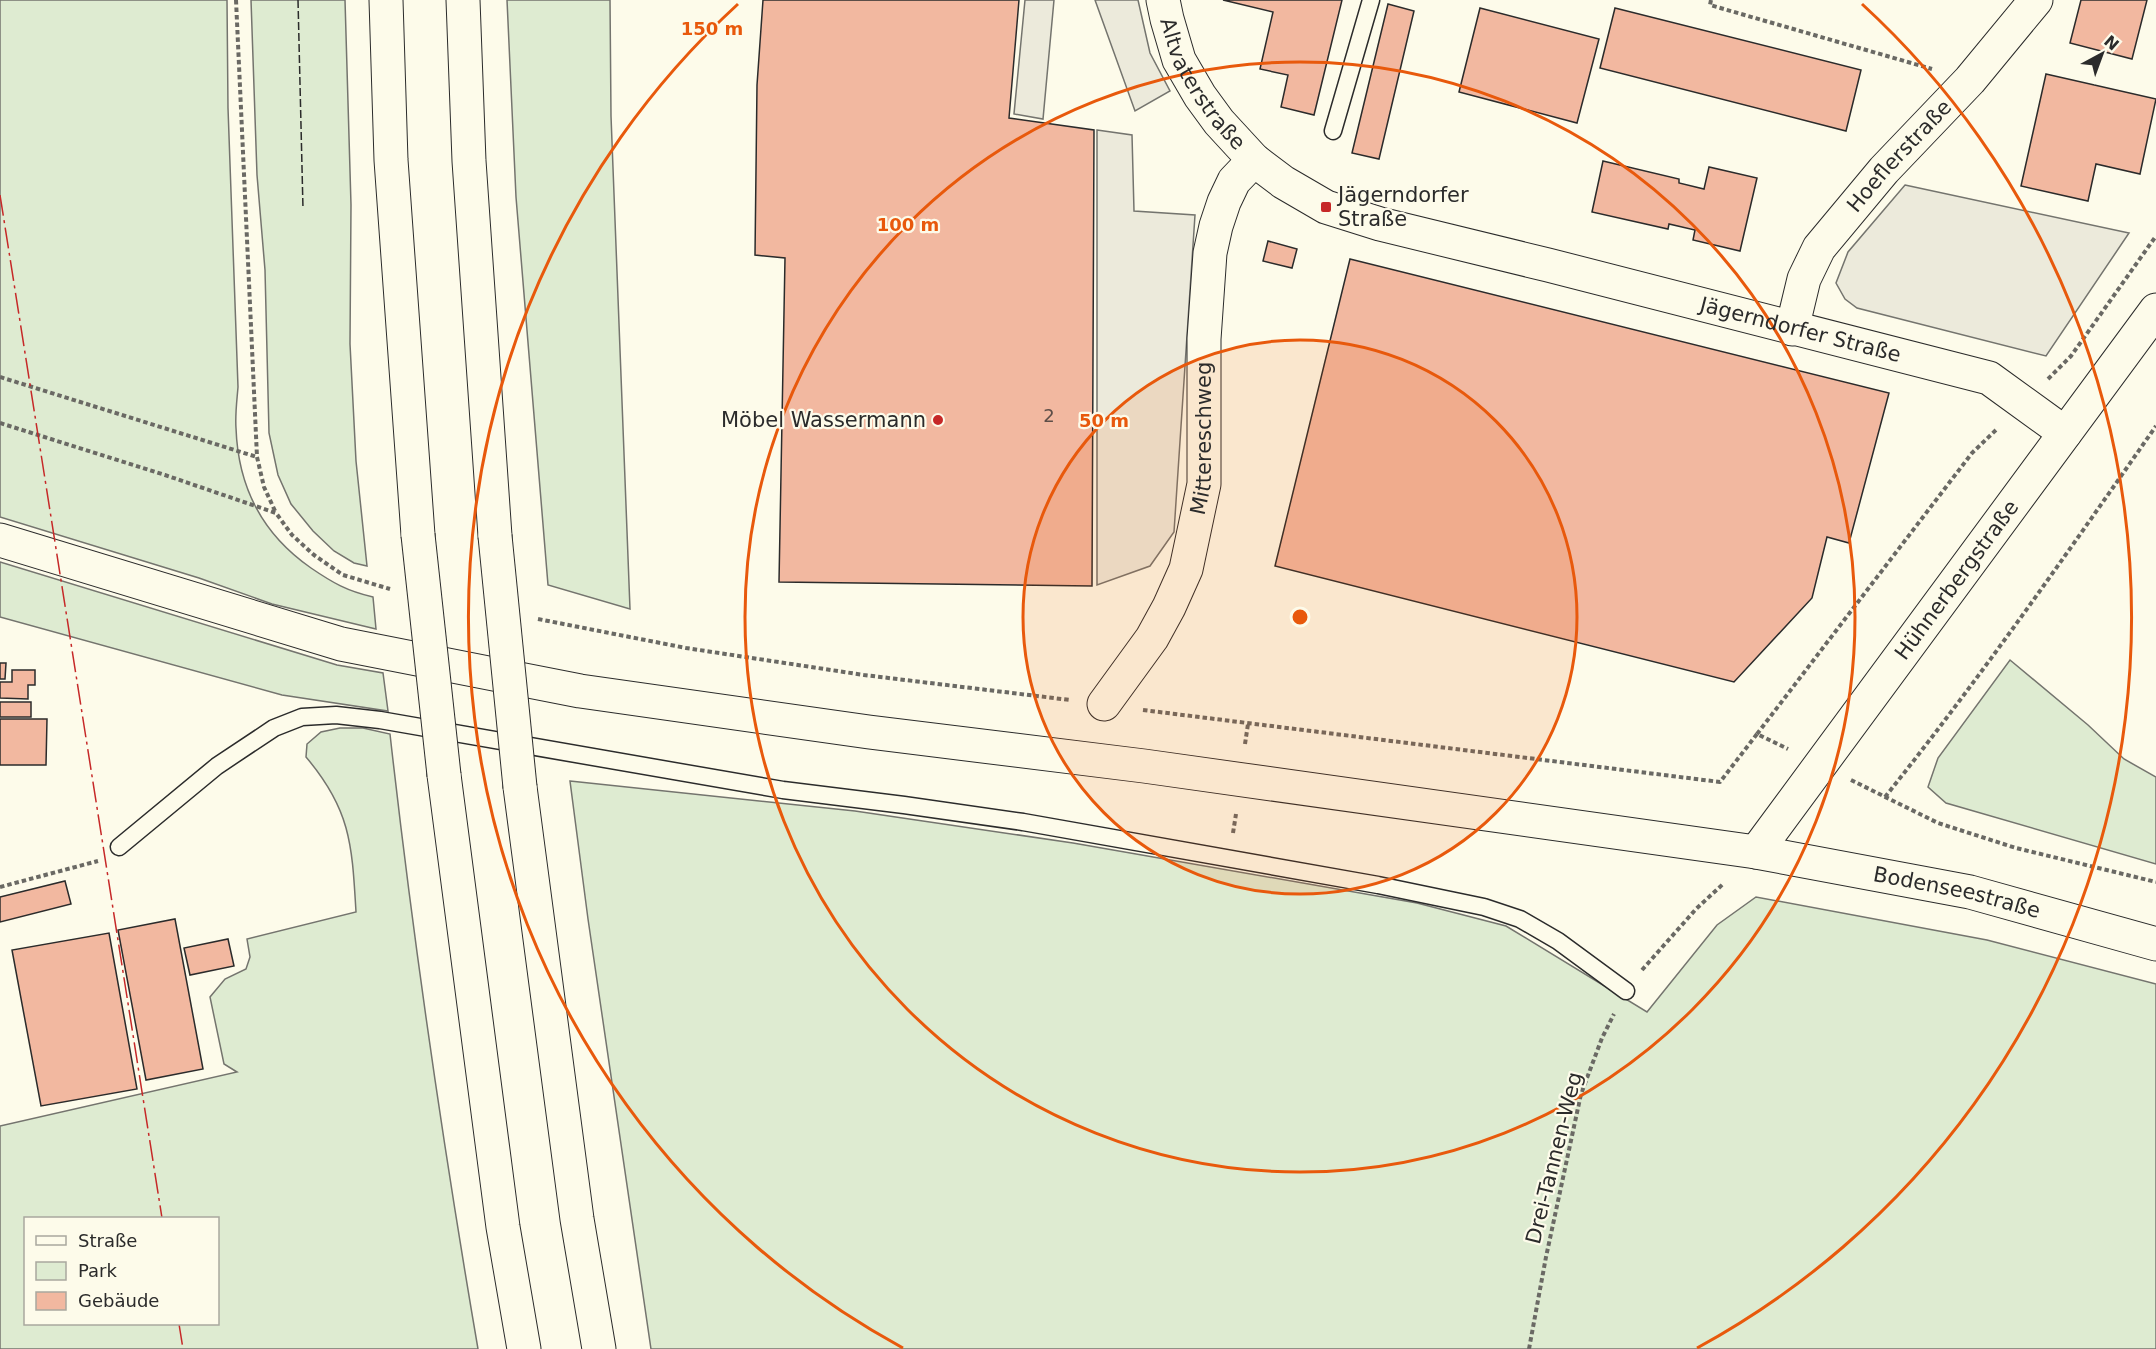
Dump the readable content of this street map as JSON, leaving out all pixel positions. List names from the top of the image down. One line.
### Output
{"streets":{"main road":["Altvaterstraße","Hoeflerstraße","Jägerndorfer Straße","Mittereschweg","Hühnerbergstraße","Bodenseestraße"],"path":["Drei-Tannen-Weg"]},"crossings":[["Altvaterstraße","Jägerndorfer Straße"],["Altvaterstraße","Mittereschweg"],["Hoeflerstraße","Jägerndorfer Straße"],["Jägerndorfer Straße","Mittereschweg"],["Jägerndorfer Straße","Hühnerbergstraße"],["Hühnerbergstraße","Bodenseestraße"],["Hühnerbergstraße","Drei-Tannen-Weg"],["Bodenseestraße","Drei-Tannen-Weg"]],"places":{"transit":["Jägerndorfer Straße"],"other":["Möbel Wassermann"]},"house_numbers":["2"],"legend":["Straße","Park","Gebäude"],"north":"top right","rings":["150 m","100 m","50 m"]}
